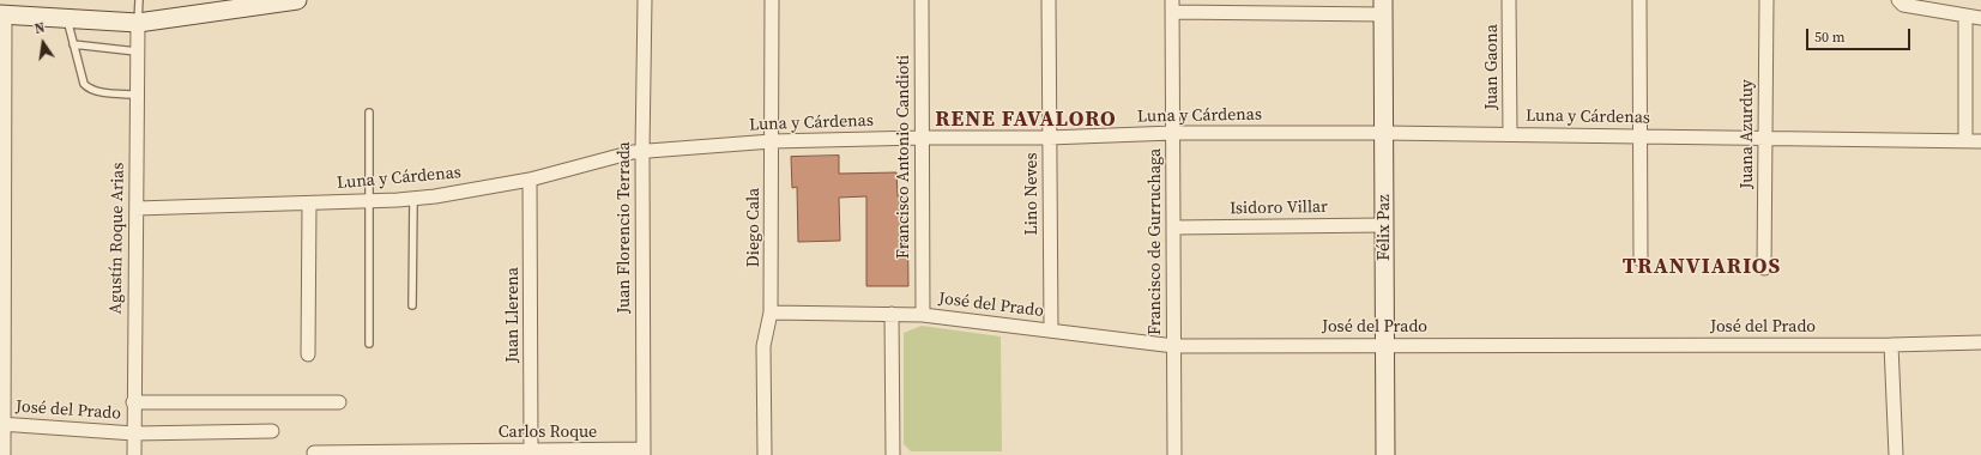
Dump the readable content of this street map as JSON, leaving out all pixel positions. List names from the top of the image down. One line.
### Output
{"streets":{"main road":["Félix Paz"],"street":["Juan Gaona","Luna y Cárdenas","Juana Azurduy","Francisco Antonio Candioti","Lino Neves","Isidoro Villar","Juan Florencio Terrada","Diego Cala","Agustín Roque Arias","Francisco de Gurruchaga","José del Prado","Juan Llerena","Carlos Roque"]},"crossings":[["Juan Gaona","Luna y Cárdenas"],["Luna y Cárdenas","Juana Azurduy"],["Luna y Cárdenas","Francisco Antonio Candioti"],["Luna y Cárdenas","Lino Neves"],["Luna y Cárdenas","Juan Florencio Terrada"],["Luna y Cárdenas","Diego Cala"],["Luna y Cárdenas","Félix Paz"],["Luna y Cárdenas","Agustín Roque Arias"],["Luna y Cárdenas","Francisco de Gurruchaga"],["Luna y Cárdenas","Juan Llerena"],["Francisco Antonio Candioti","José del Prado"],["Lino Neves","José del Prado"],["Isidoro Villar","Félix Paz"],["Isidoro Villar","Francisco de Gurruchaga"],["Juan Florencio Terrada","Carlos Roque"],["Diego Cala","José del Prado"],["Félix Paz","José del Prado"],["Agustín Roque Arias","José del Prado"],["Francisco de Gurruchaga","José del Prado"],["Juan Llerena","Carlos Roque"]],"districts":["RENE FAVALORO","TRANVIARIOS"],"scale_bar":"50 m","north":"top"}
